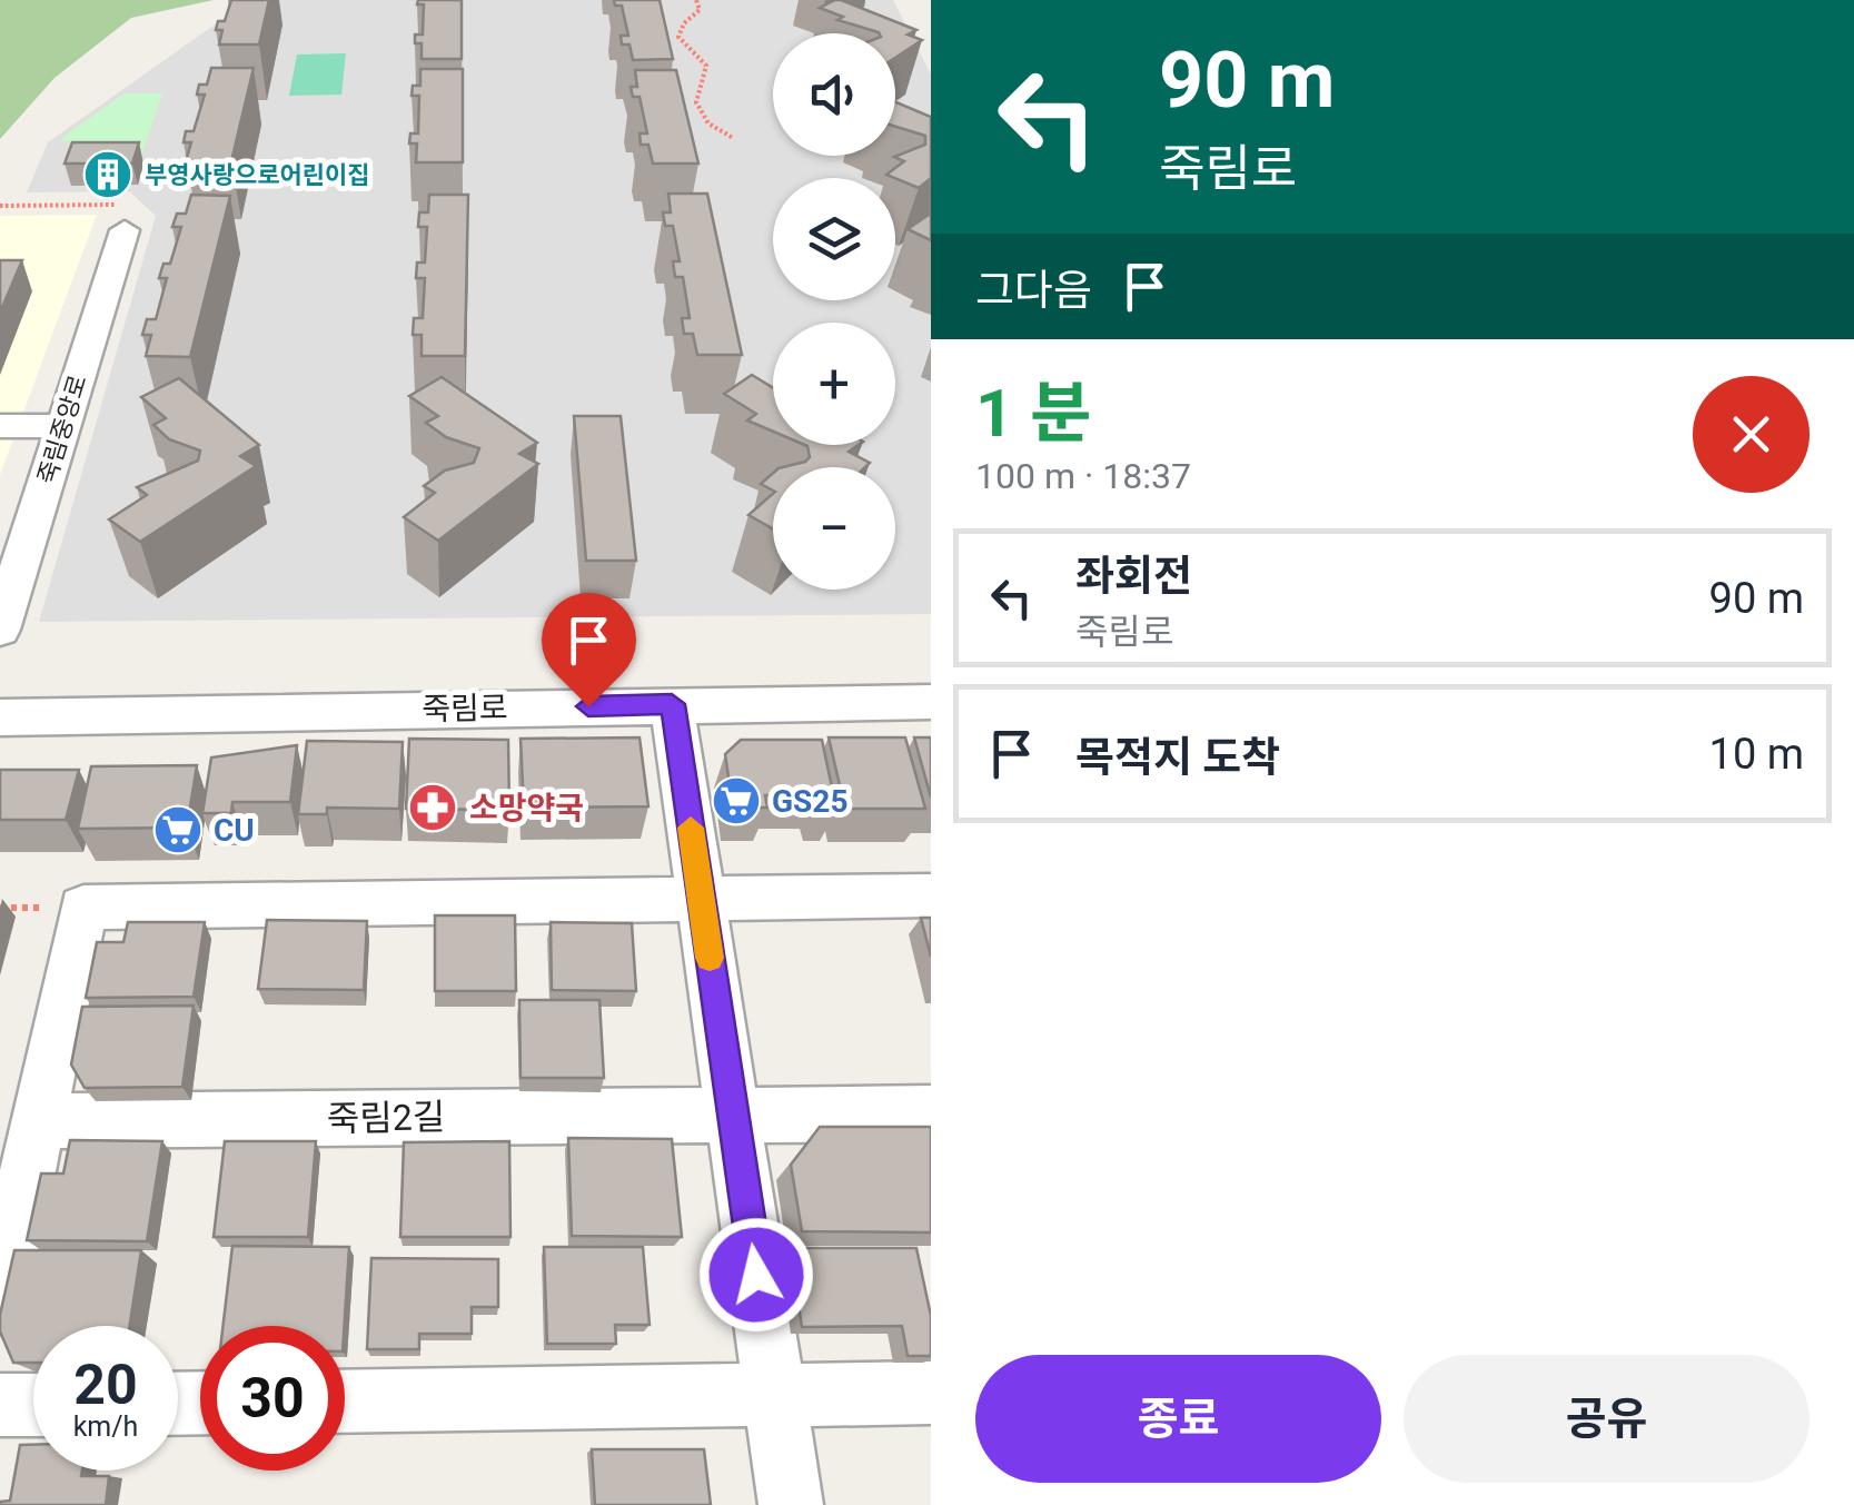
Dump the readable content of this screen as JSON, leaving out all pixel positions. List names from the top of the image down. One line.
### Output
{"streets":{"street":["죽림중앙로","죽림로","죽림2길"]},"places":{"building":["부영사랑으로어린이집"],"supermarket":["GS25","CU"],"pharmacy":["소망약국"]},"page":{"turn":["90 m","죽림로"],"map_buttons":["+","−"],"then":"그다음","heading":["1 분","100 m · 18:37"],"list":[{"name":"좌회전","note":"죽림로","value":"90 m"},{"name":"목적지 도착","value":"10 m"}],"speed":"20 km/h","limit":"30","buttons":["종료","공유"]}}
